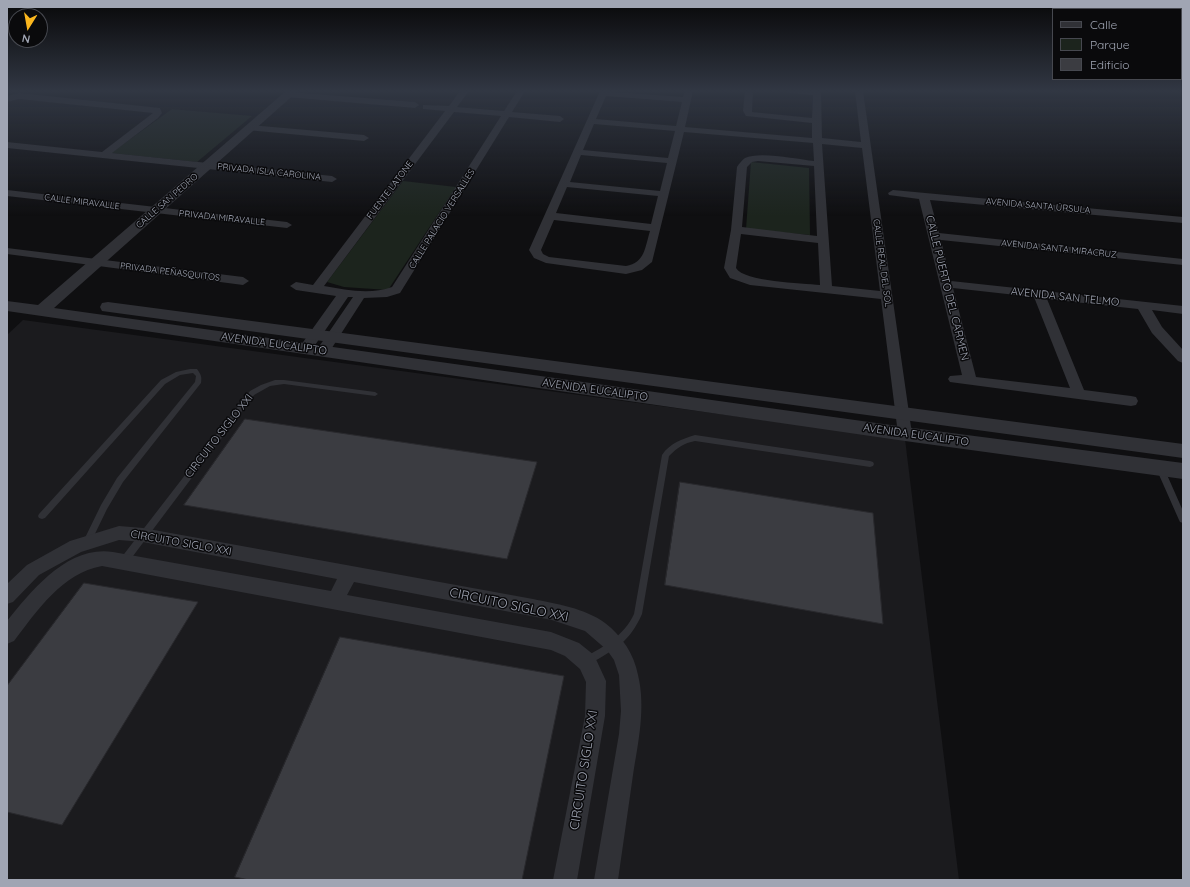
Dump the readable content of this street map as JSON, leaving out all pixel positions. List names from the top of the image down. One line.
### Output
{"streets":{"street":["PRIVADA ISLA CAROLINA","FUENTE LATONE","CALLE SAN PEDRO","CALLE MIRAVALLE","AVENIDA SANTA ÚRSULA","PRIVADA MIRAVALLE","CALLE PALACIO VERSALLES","AVENIDA SANTA MIRACRUZ","CALLE REAL DEL SOL","PRIVADA PEÑASQUITOS","CALLE PUERTO DEL CARMEN","AVENIDA SAN TELMO","AVENIDA EUCALIPTO","CIRCUITO SIGLO XXI"]},"crossings":[["PRIVADA ISLA CAROLINA","CALLE SAN PEDRO"],["CALLE SAN PEDRO","CALLE MIRAVALLE"],["CALLE SAN PEDRO","PRIVADA MIRAVALLE"],["CALLE SAN PEDRO","PRIVADA PEÑASQUITOS"],["CALLE SAN PEDRO","AVENIDA EUCALIPTO"],["CALLE MIRAVALLE","PRIVADA MIRAVALLE"],["AVENIDA SANTA ÚRSULA","CALLE PUERTO DEL CARMEN"],["AVENIDA SANTA MIRACRUZ","CALLE PUERTO DEL CARMEN"],["CALLE REAL DEL SOL","AVENIDA EUCALIPTO"],["CALLE PUERTO DEL CARMEN","AVENIDA SAN TELMO"]],"legend":["Calle","Parque","Edificio"],"north":"bottom"}
